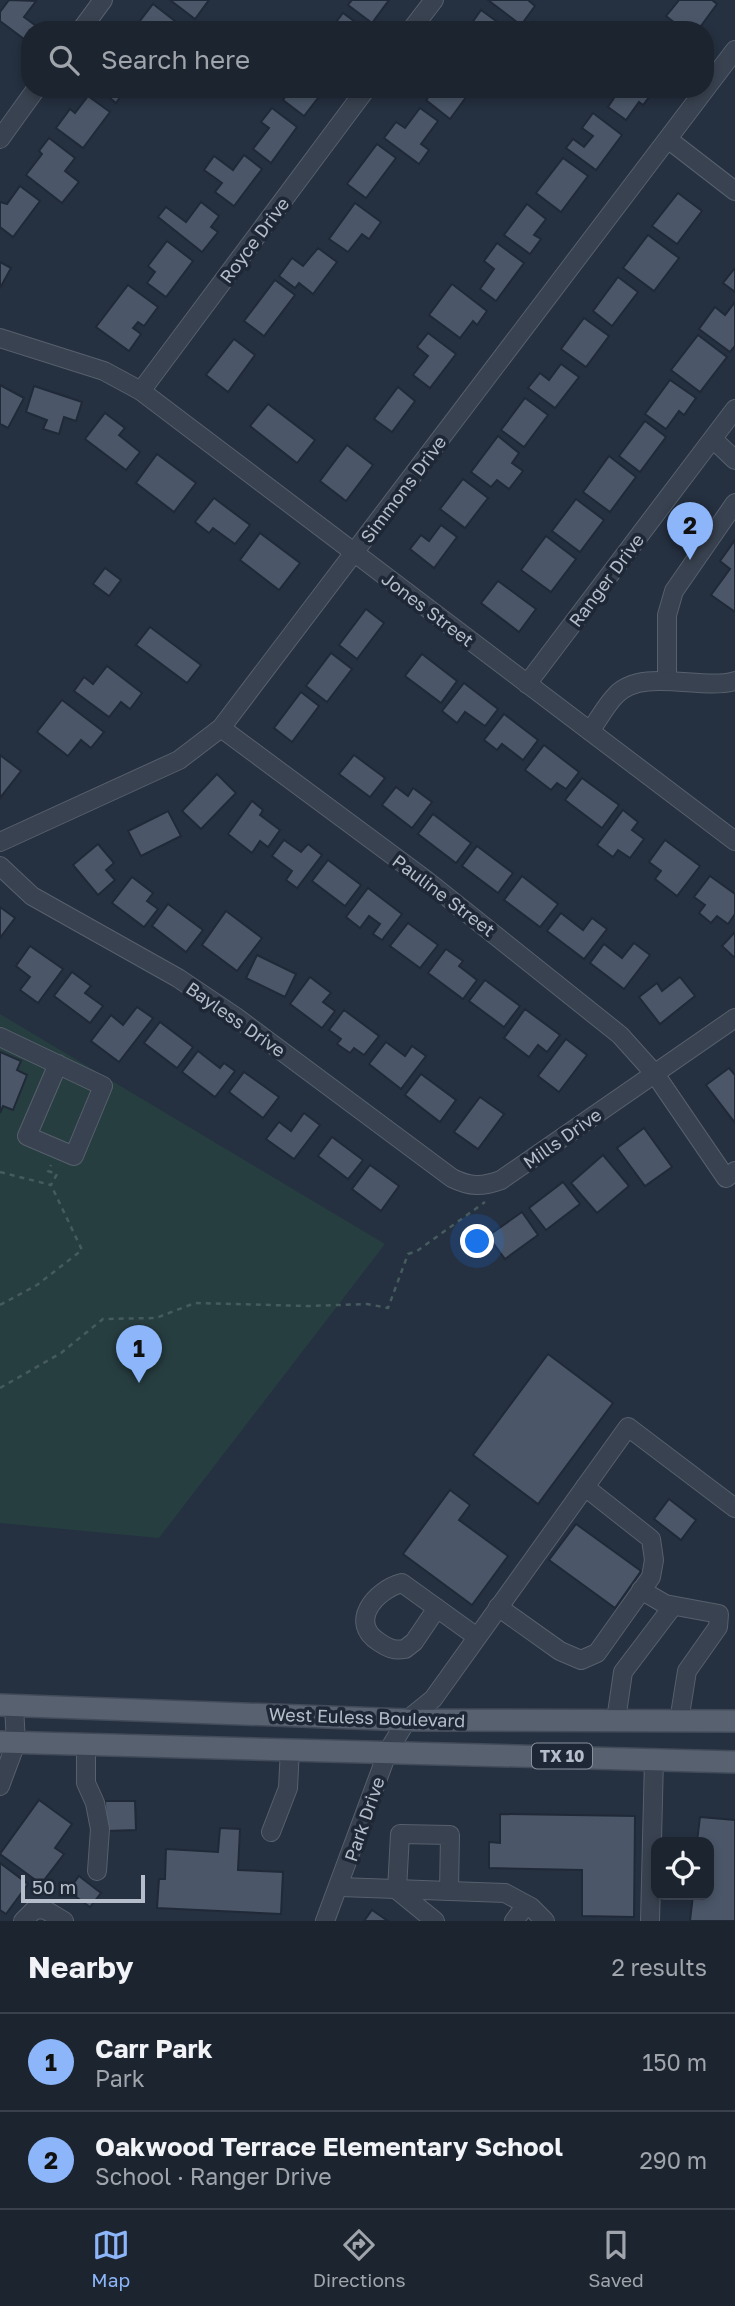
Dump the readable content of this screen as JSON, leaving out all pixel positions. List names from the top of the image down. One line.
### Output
{"streets":{"main road":["West Euless Boulevard","TX 10"],"street":["Royce Drive","Simmons Drive","Ranger Drive","Jones Street","Pauline Street","Bayless Drive","Mills Drive","Park Drive"]},"crossings":[["Royce Drive","Jones Street"],["Simmons Drive","Jones Street"],["Simmons Drive","Pauline Street"],["Ranger Drive","Jones Street"],["Pauline Street","Mills Drive"],["Bayless Drive","Mills Drive"],["West Euless Boulevard","Park Drive"]],"scale_bar":"50 m","page":{"search":"Search here","pins":["2","1"],"scale":"50 m","heading":["Nearby","2 results"],"list":[{"mark":"1","name":"Carr Park","note":"Park","value":"150 m"},{"mark":"2","name":"Oakwood Terrace Elementary School","note":"School · Ranger Drive","value":"290 m"}],"nav":["Map","Directions","Saved"]}}
